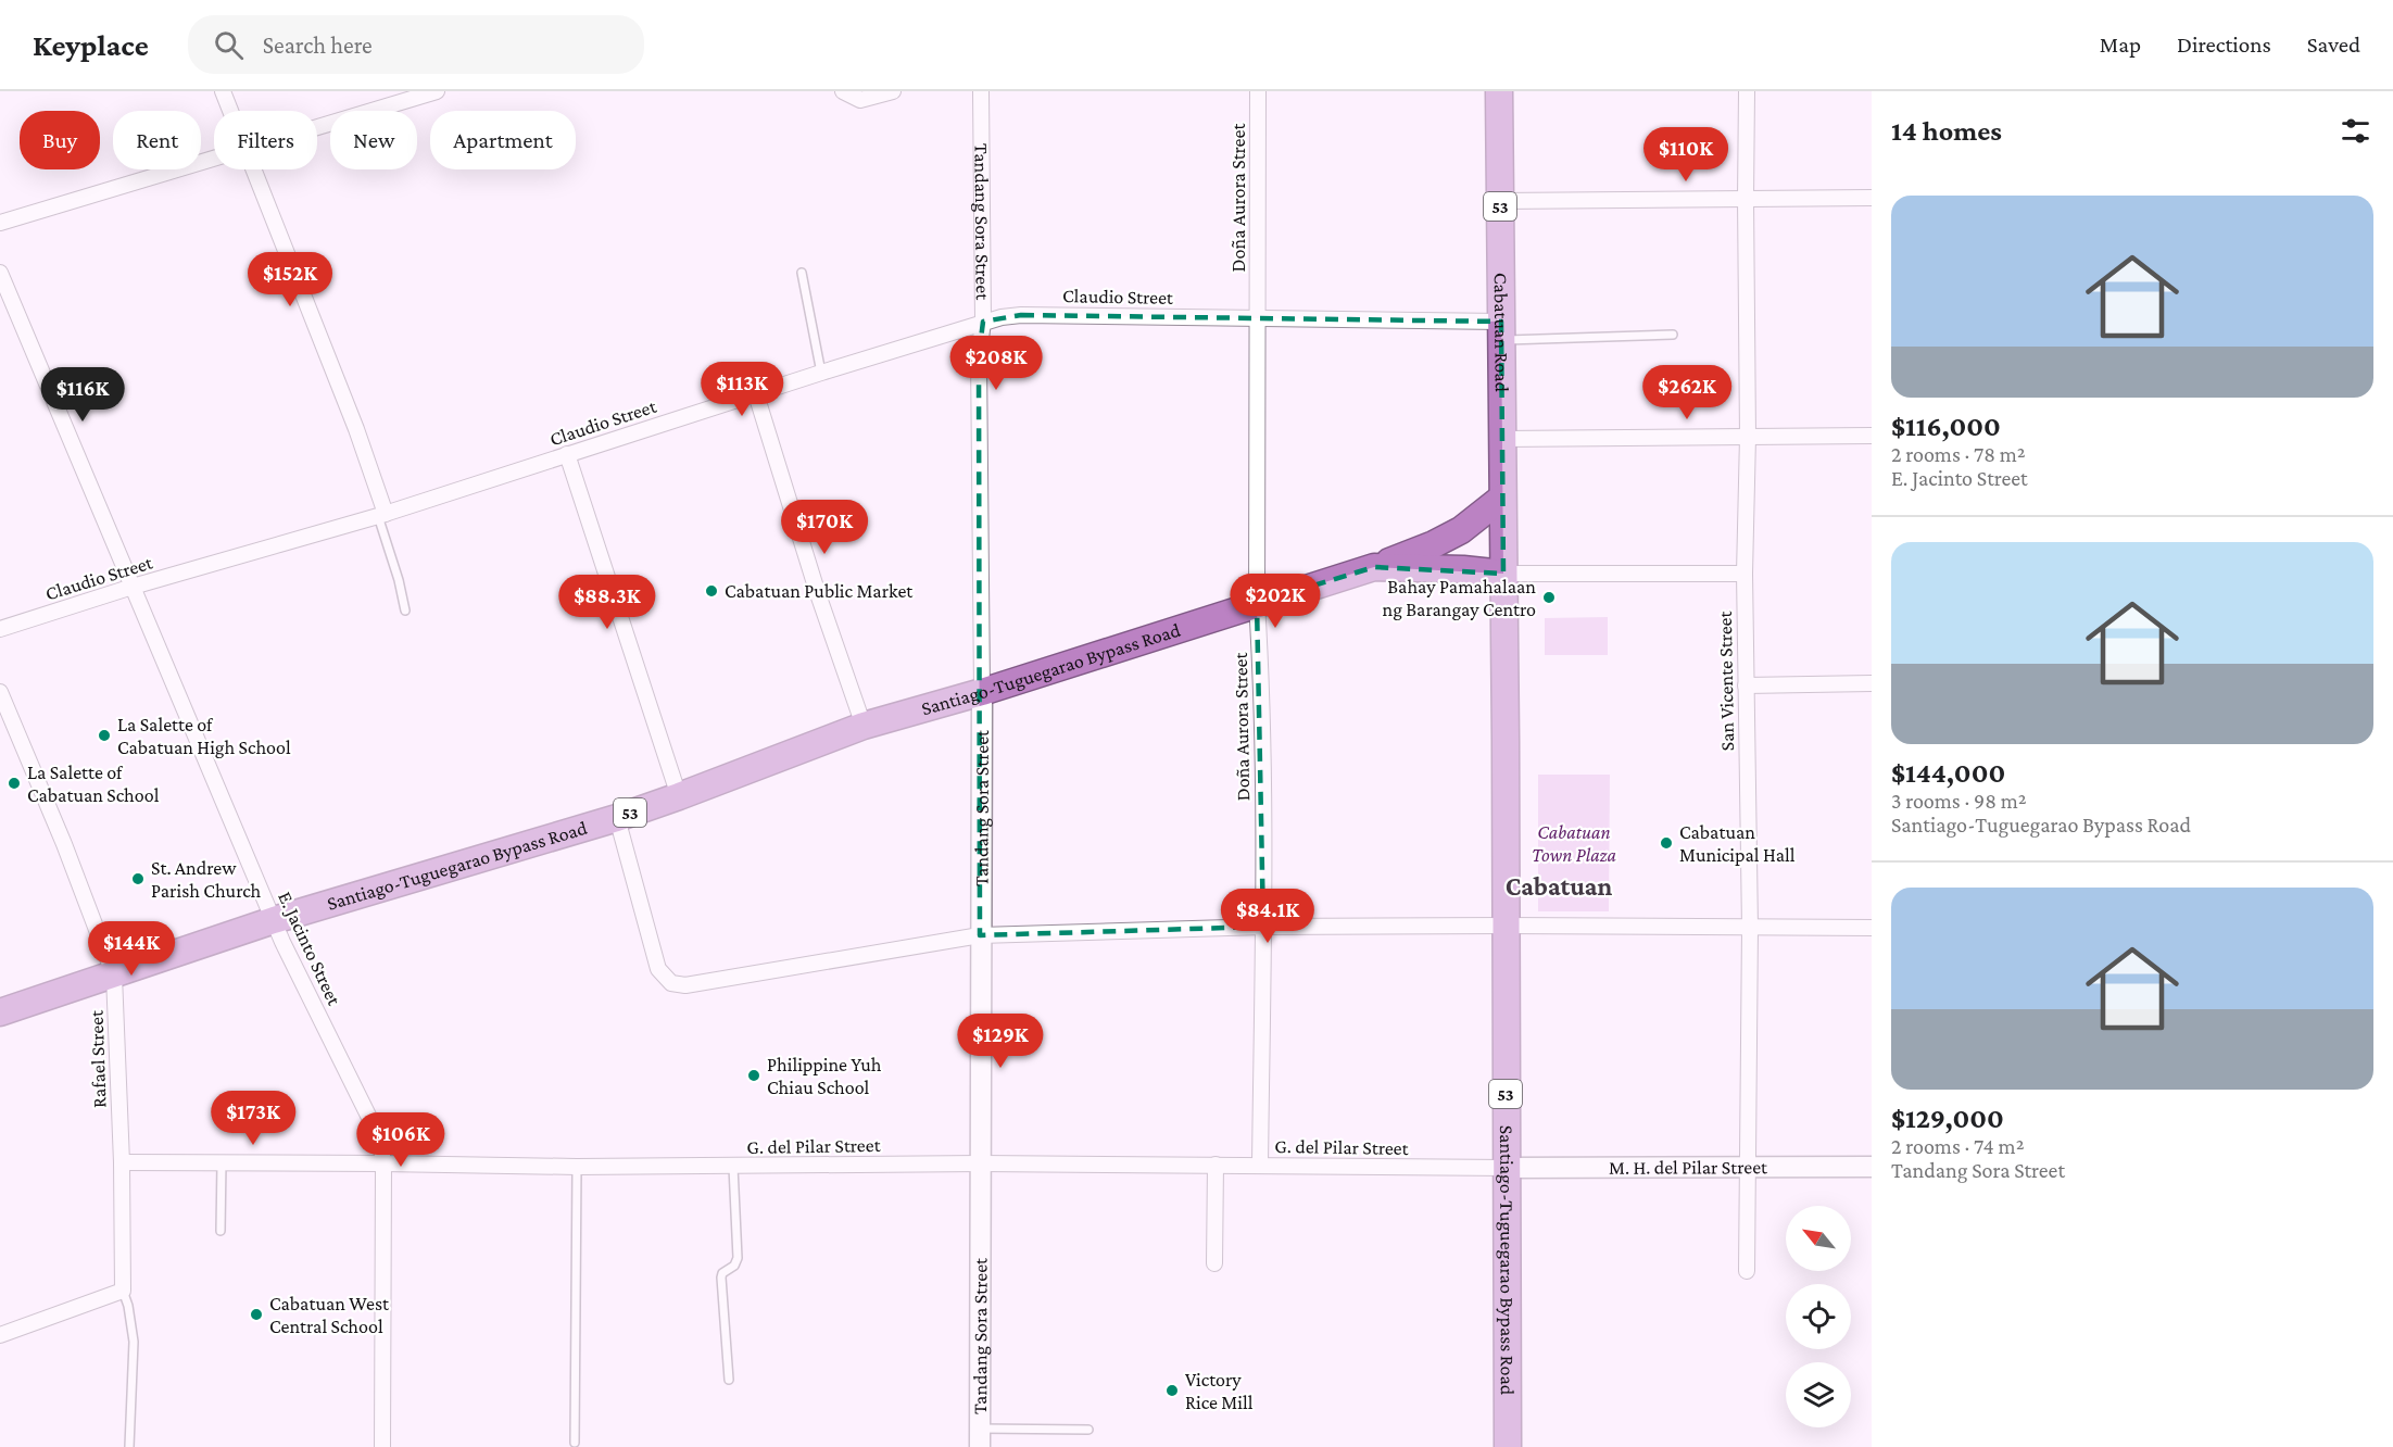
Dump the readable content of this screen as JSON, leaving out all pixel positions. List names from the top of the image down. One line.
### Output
{"streets":{"highway":["53","Cabatuan Road","Santiago-Tuguegarao Bypass Road"],"street":["Doña Aurora Street","Tandang Sora Street","Claudio Street","San Vicente Street","E. Jacinto Street","Rafael Street","G. del Pilar Street","M. H. del Pilar Street"]},"crossings":[["Doña Aurora Street","Claudio Street"],["Doña Aurora Street","Santiago-Tuguegarao Bypass Road"],["Doña Aurora Street","G. del Pilar Street"],["Tandang Sora Street","Claudio Street"],["Tandang Sora Street","Santiago-Tuguegarao Bypass Road"],["Tandang Sora Street","G. del Pilar Street"],["Claudio Street","Cabatuan Road"],["Claudio Street","E. Jacinto Street"],["Cabatuan Road","Santiago-Tuguegarao Bypass Road"],["Santiago-Tuguegarao Bypass Road","E. Jacinto Street"],["Santiago-Tuguegarao Bypass Road","Rafael Street"],["Santiago-Tuguegarao Bypass Road","G. del Pilar Street"],["Santiago-Tuguegarao Bypass Road","M. H. del Pilar Street"],["San Vicente Street","M. H. del Pilar Street"],["E. Jacinto Street","G. del Pilar Street"],["Rafael Street","G. del Pilar Street"],["G. del Pilar Street","M. H. del Pilar Street"]],"districts":["Cabatuan"],"parks":["Cabatuan Town Plaza"],"places":["Cabatuan Public Market","Bahay Pamahalaan ng Barangay Centro","La Salette of Cabatuan High School","La Salette of Cabatuan School","Cabatuan Municipal Hall","St. Andrew Parish Church","Philippine Yuh Chiau School","Cabatuan West Central School","Victory Rice Mill"],"north":"top left","page":{"header":"Keyplace","search":"Search here","nav":["Map","Directions","Saved"],"heading":"14 homes","chip":["Buy","Rent","Filters","New","Apartment"],"price":["$110K","$152K","$208K","$113K","$262K","$116K","$170K","$202K","$88.3K","$84.1K","$144K","$129K","$173K","$106K"],"list":[{"name":"$116,000","note":"2 rooms · 78 m² · E. Jacinto Street"},{"name":"$144,000","note":"3 rooms · 98 m² · Santiago-Tuguegarao Bypass Road"},{"name":"$129,000","note":"2 rooms · 74 m² · Tandang Sora Street"}]}}
